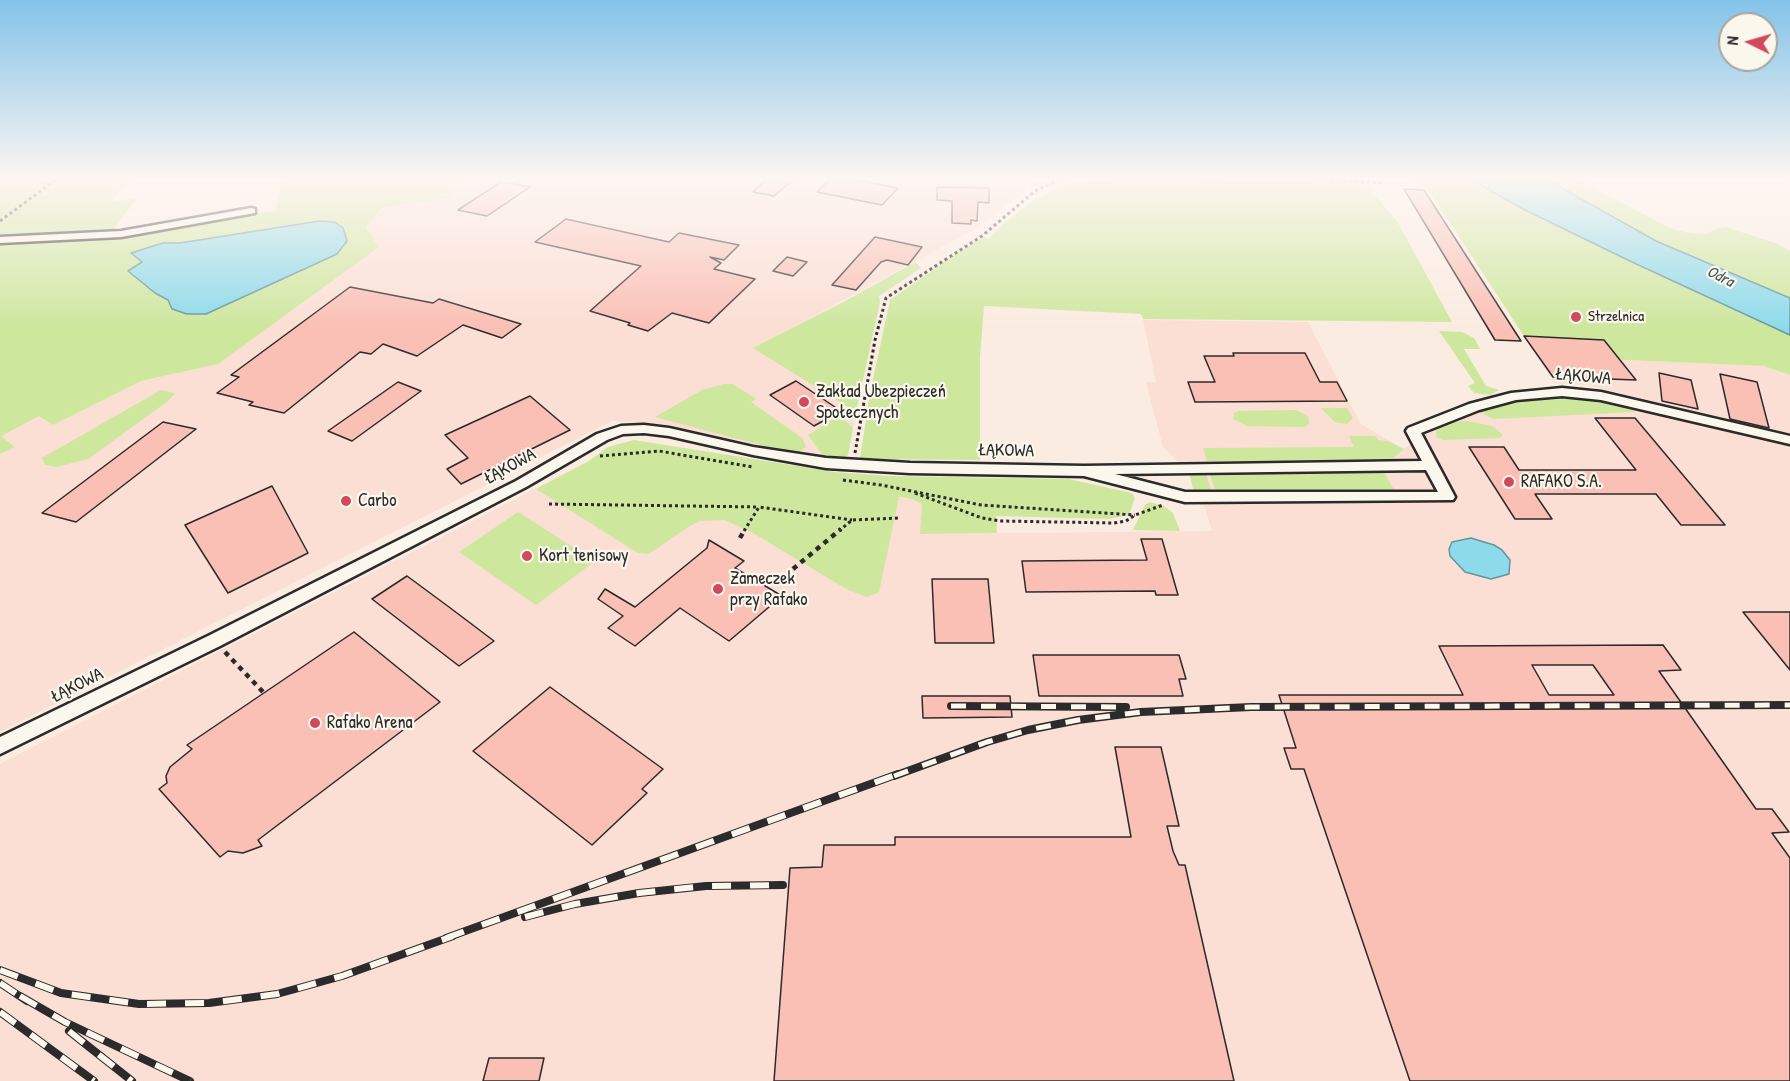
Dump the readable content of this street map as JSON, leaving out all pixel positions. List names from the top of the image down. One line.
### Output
{"streets":{"street":["ŁĄKOWA"]},"water":["Odra"],"places":["Strzelnica","Zakład Ubezpieczeń Społecznych","RAFAKO S.A.","Carbo","Kort tenisowy","Zameczek przy Rafako","Rafako Arena"],"north":"left"}
